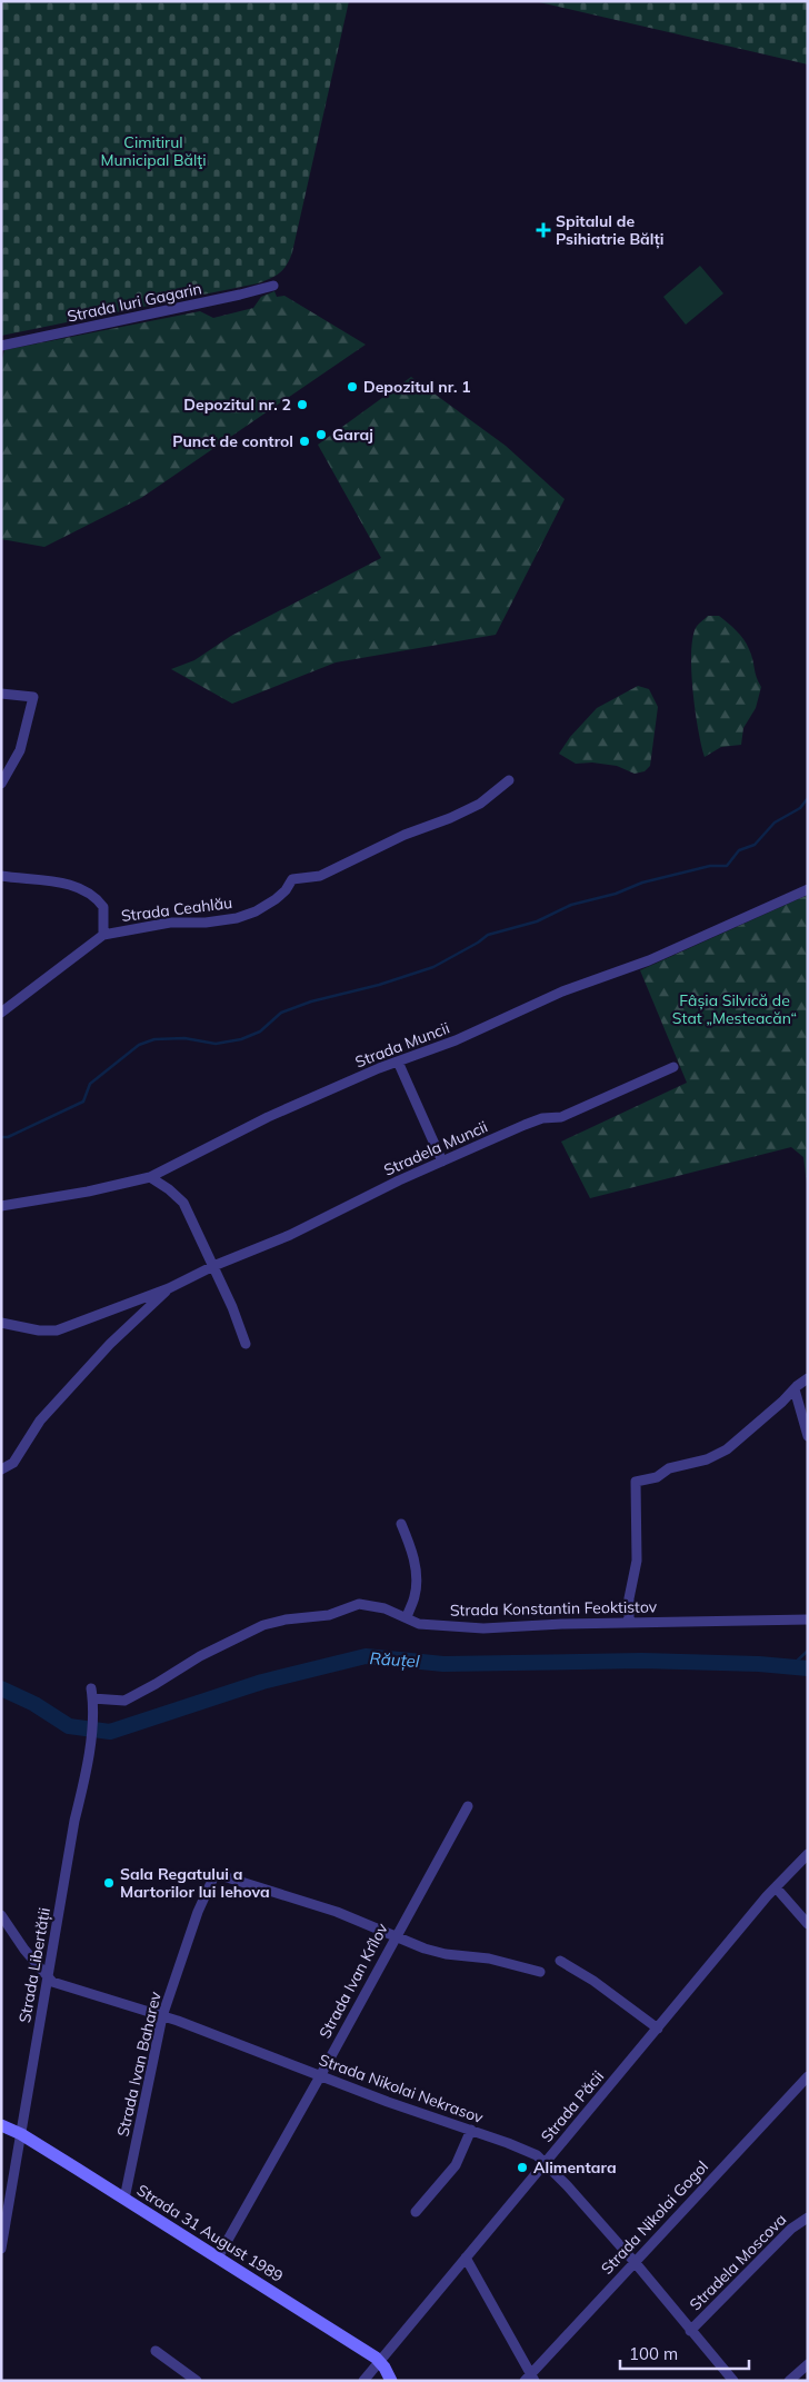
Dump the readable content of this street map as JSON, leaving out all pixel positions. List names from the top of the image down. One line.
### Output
{"streets":{"main road":["Strada 31 August 1989"],"street":["Strada Iuri Gagarin","Strada Ceahlău","Strada Muncii","Stradela Muncii","Strada Konstantin Feoktistov","Strada Libertății","Strada Ivan Krîlov","Strada Ivan Baharev","Strada Nikolai Nekrasov","Strada Păcii","Strada Nikolai Gogol","Stradela Moscova"]},"crossings":[["Strada Konstantin Feoktistov","Strada Libertății"],["Strada Libertății","Strada Nikolai Nekrasov"],["Strada Libertății","Strada 31 August 1989"],["Strada Ivan Krîlov","Strada Ivan Baharev"],["Strada Ivan Krîlov","Strada Nikolai Nekrasov"],["Strada Ivan Krîlov","Strada 31 August 1989"],["Strada Ivan Baharev","Strada Nikolai Nekrasov"],["Strada Ivan Baharev","Strada 31 August 1989"],["Strada Nikolai Nekrasov","Strada Păcii"],["Strada Nikolai Nekrasov","Strada Nikolai Gogol"],["Strada Nikolai Nekrasov","Stradela Moscova"],["Strada Păcii","Strada 31 August 1989"]],"water":["Răuțel"],"parks":["Cimitirul Municipal Bălţi","Fâșia Silvică de Stat „Mesteacăn“"],"places":{"health":["Spitalul de Psihiatrie Bălți"],"other":["Depozitul nr. 1","Depozitul nr. 2","Garaj","Punct de control","Sala Regatului a Martorilor lui Iehova","Alimentara"]},"scale_bar":"100 m"}
